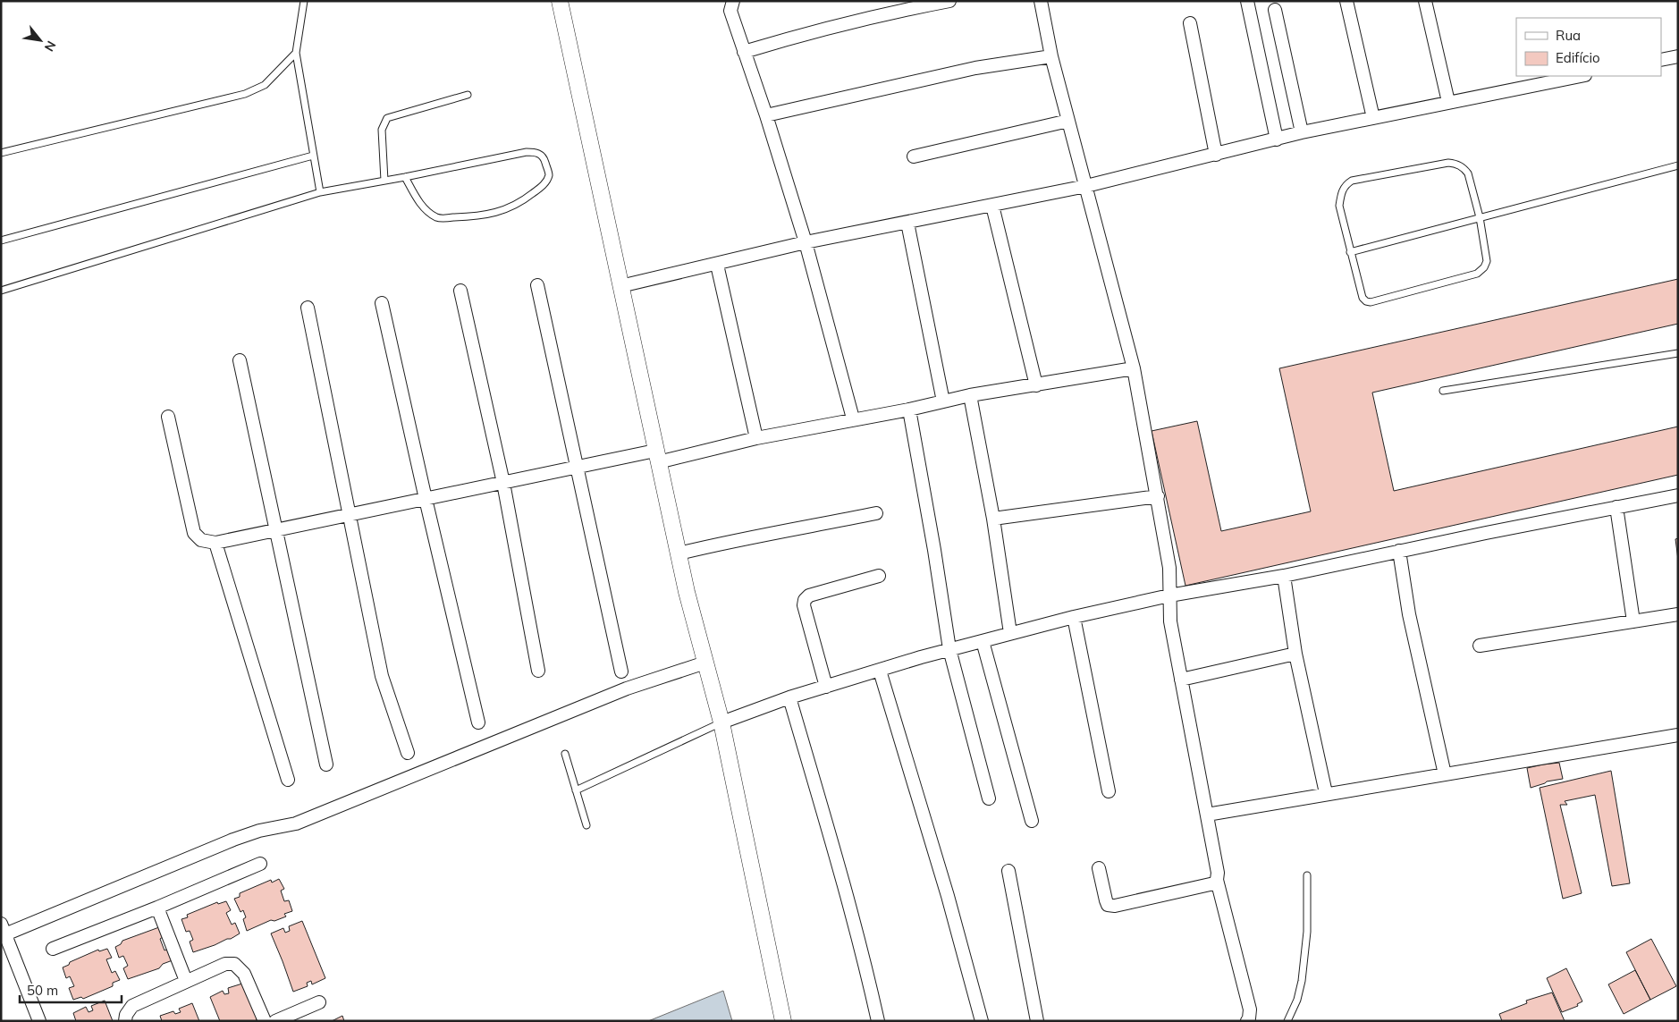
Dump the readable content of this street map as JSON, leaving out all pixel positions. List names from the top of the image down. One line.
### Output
{"legend":["Rua","Edifício"],"scale_bar":"50 m","north":"bottom right"}
